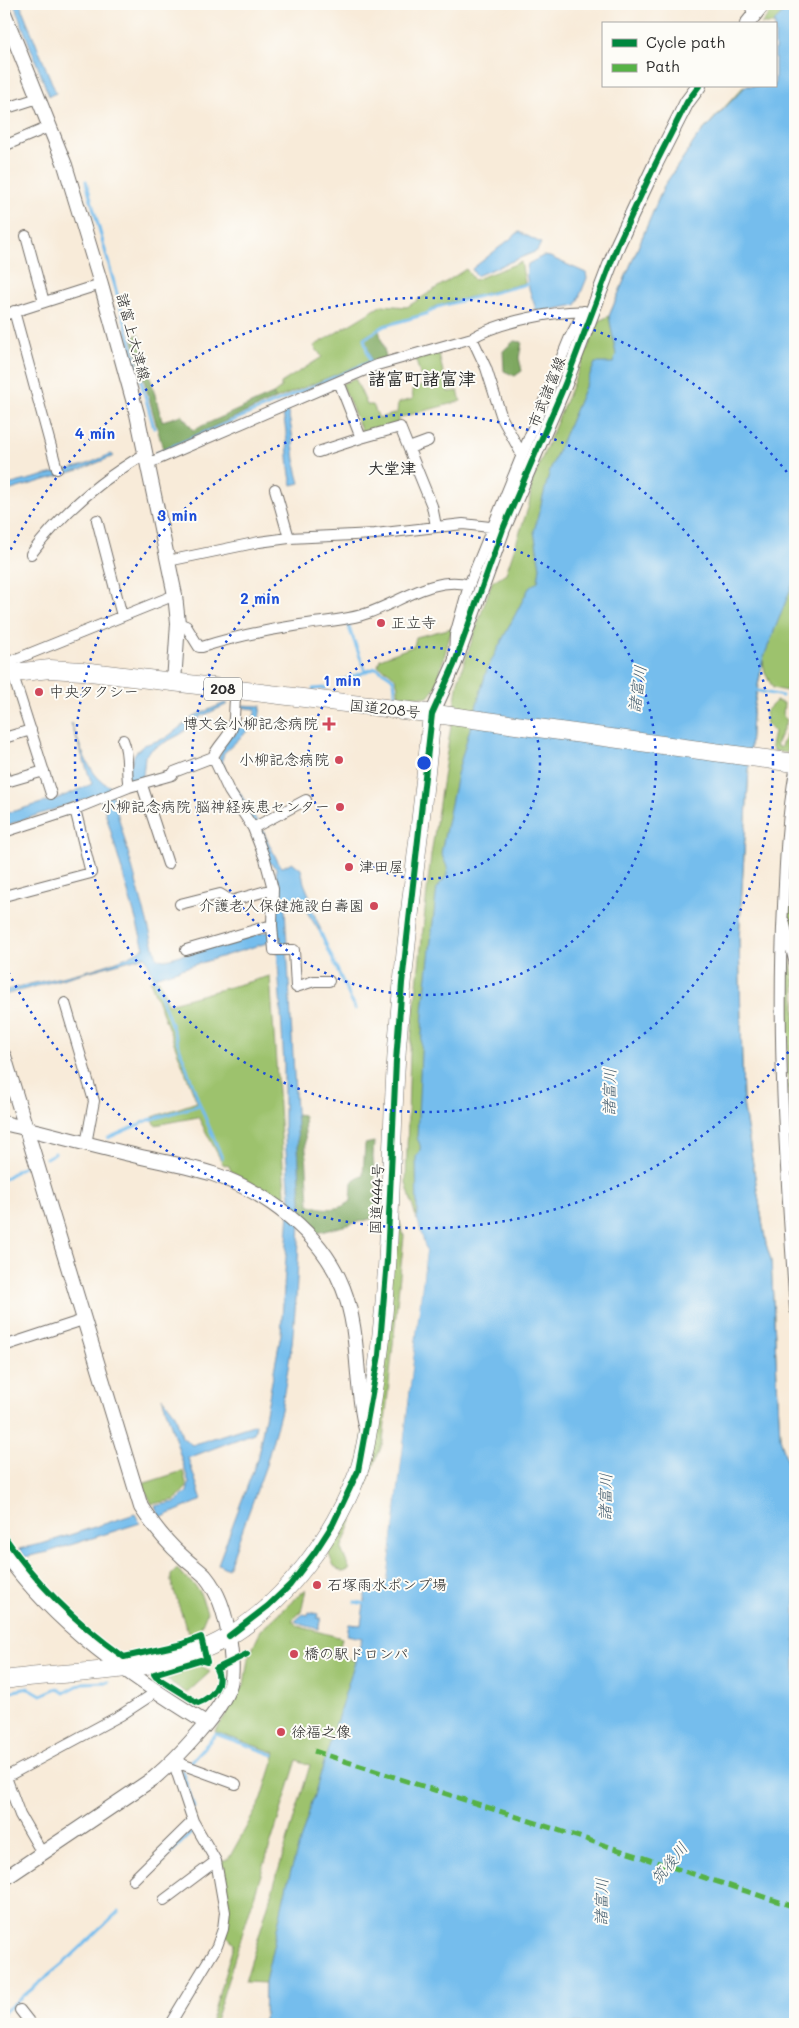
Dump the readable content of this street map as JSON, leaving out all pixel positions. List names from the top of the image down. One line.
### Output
{"streets":{"highway":["208","国道208号","国道444号"],"street":["諸富上大津線","市武諸富線"]},"crossings":[["諸富上大津線","国道208号"],["市武諸富線","国道208号"],["市武諸富線","国道444号"],["国道208号","国道444号"]],"districts":["諸富町諸富津","大堂津"],"water":["諸富川","筑後川"],"places":{"other":["正立寺","中央タクシー","小柳記念病院","小柳記念病院 脳神経疾患センター","津田屋","介護老人保健施設白壽園","石塚雨水ポンプ場","橋の駅ドロンパ","徐福之像"],"health":["博文会小柳記念病院"]},"legend":["Cycle path","Path"],"rings":["4 min","3 min","2 min","1 min"]}
